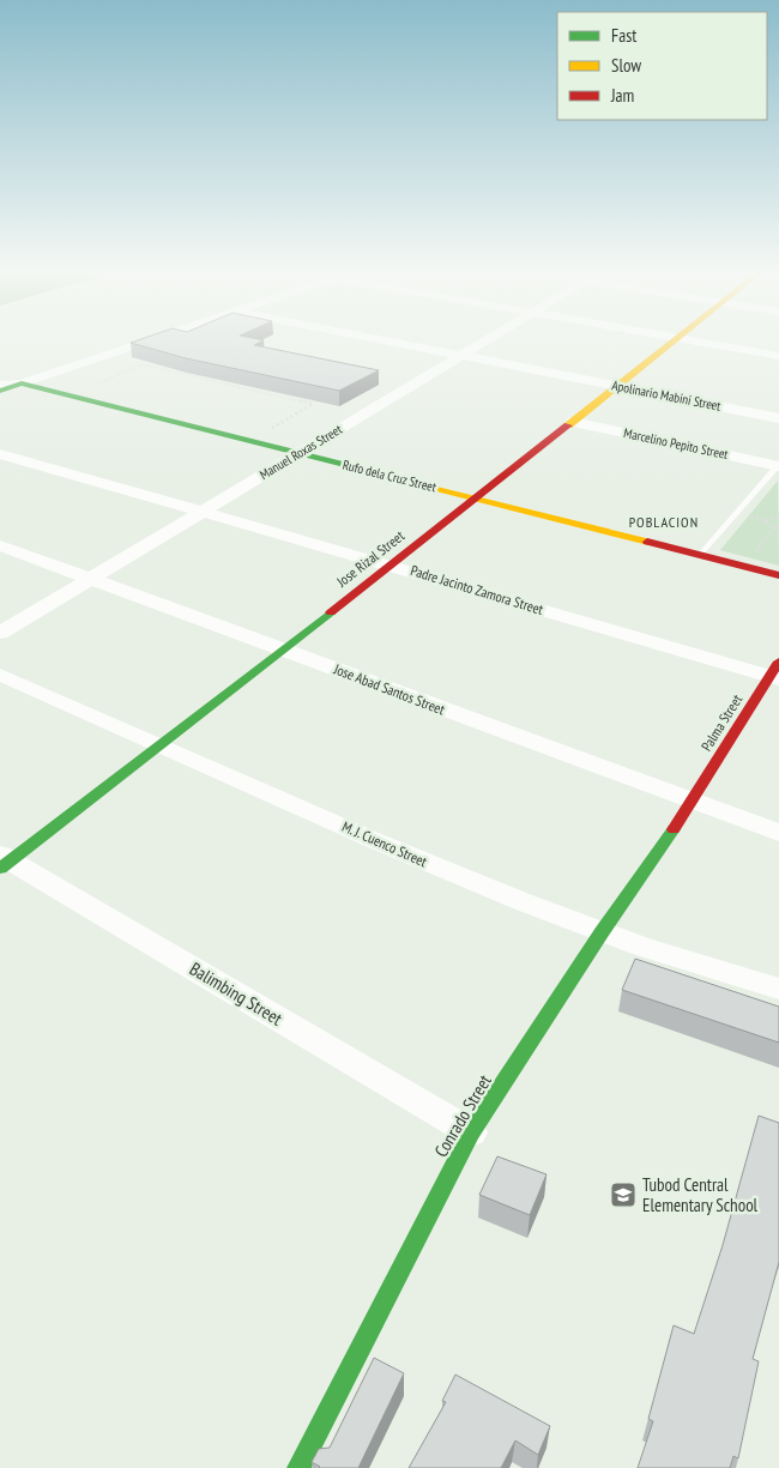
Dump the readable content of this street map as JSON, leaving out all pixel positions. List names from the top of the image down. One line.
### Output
{"streets":{"street":["Apolinario Mabini Street","Marcelino Pepito Street","Manuel Roxas Street","Rufo dela Cruz Street","Jose Rizal Street","Padre Jacinto Zamora Street","Jose Abad Santos Street","Palma Street","M. J. Cuenco Street","Balimbing Street","Conrado Street"]},"crossings":[["Apolinario Mabini Street","Manuel Roxas Street"],["Apolinario Mabini Street","Jose Rizal Street"],["Marcelino Pepito Street","Jose Rizal Street"],["Manuel Roxas Street","Rufo dela Cruz Street"],["Manuel Roxas Street","Padre Jacinto Zamora Street"],["Manuel Roxas Street","Jose Abad Santos Street"],["Rufo dela Cruz Street","Jose Rizal Street"],["Jose Rizal Street","Padre Jacinto Zamora Street"],["Jose Rizal Street","Jose Abad Santos Street"],["Jose Rizal Street","M. J. Cuenco Street"],["Jose Rizal Street","Balimbing Street"],["Padre Jacinto Zamora Street","Palma Street"],["Jose Abad Santos Street","Palma Street"],["Jose Abad Santos Street","Conrado Street"],["Palma Street","Conrado Street"],["M. J. Cuenco Street","Conrado Street"],["Balimbing Street","Conrado Street"]],"districts":["POBLACION"],"places":{"school or university":["Tubod Central Elementary School"]},"legend":["Fast","Slow","Jam"]}
